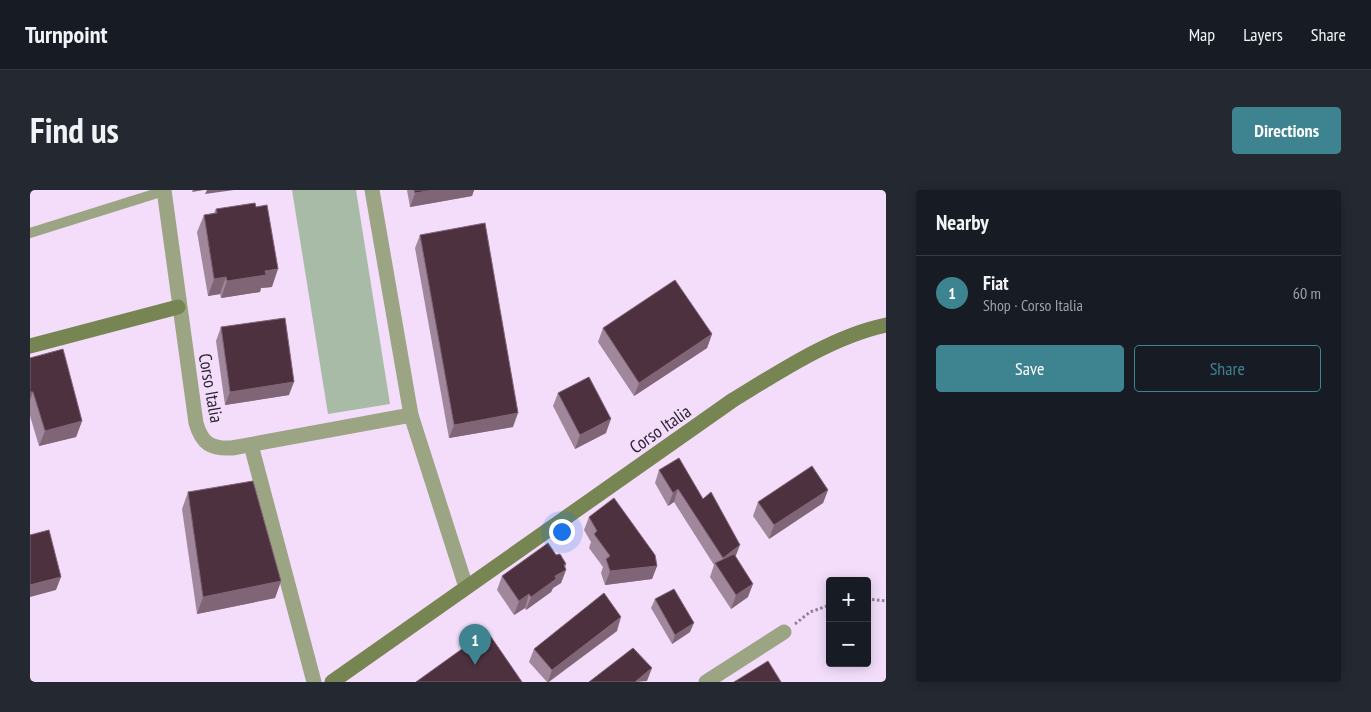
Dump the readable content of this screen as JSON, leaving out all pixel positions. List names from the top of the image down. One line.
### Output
{"streets":{"street":["Corso Italia"]},"page":{"header":"Turnpoint","nav":["Map","Layers","Share"],"title":"Find us","buttons":["Directions",["Save","Share"]],"heading":"Nearby","list":[{"mark":"1","name":"Fiat","note":"Shop · Corso Italia","value":"60 m"}],"map_buttons":["+","−"],"pins":"1"}}
